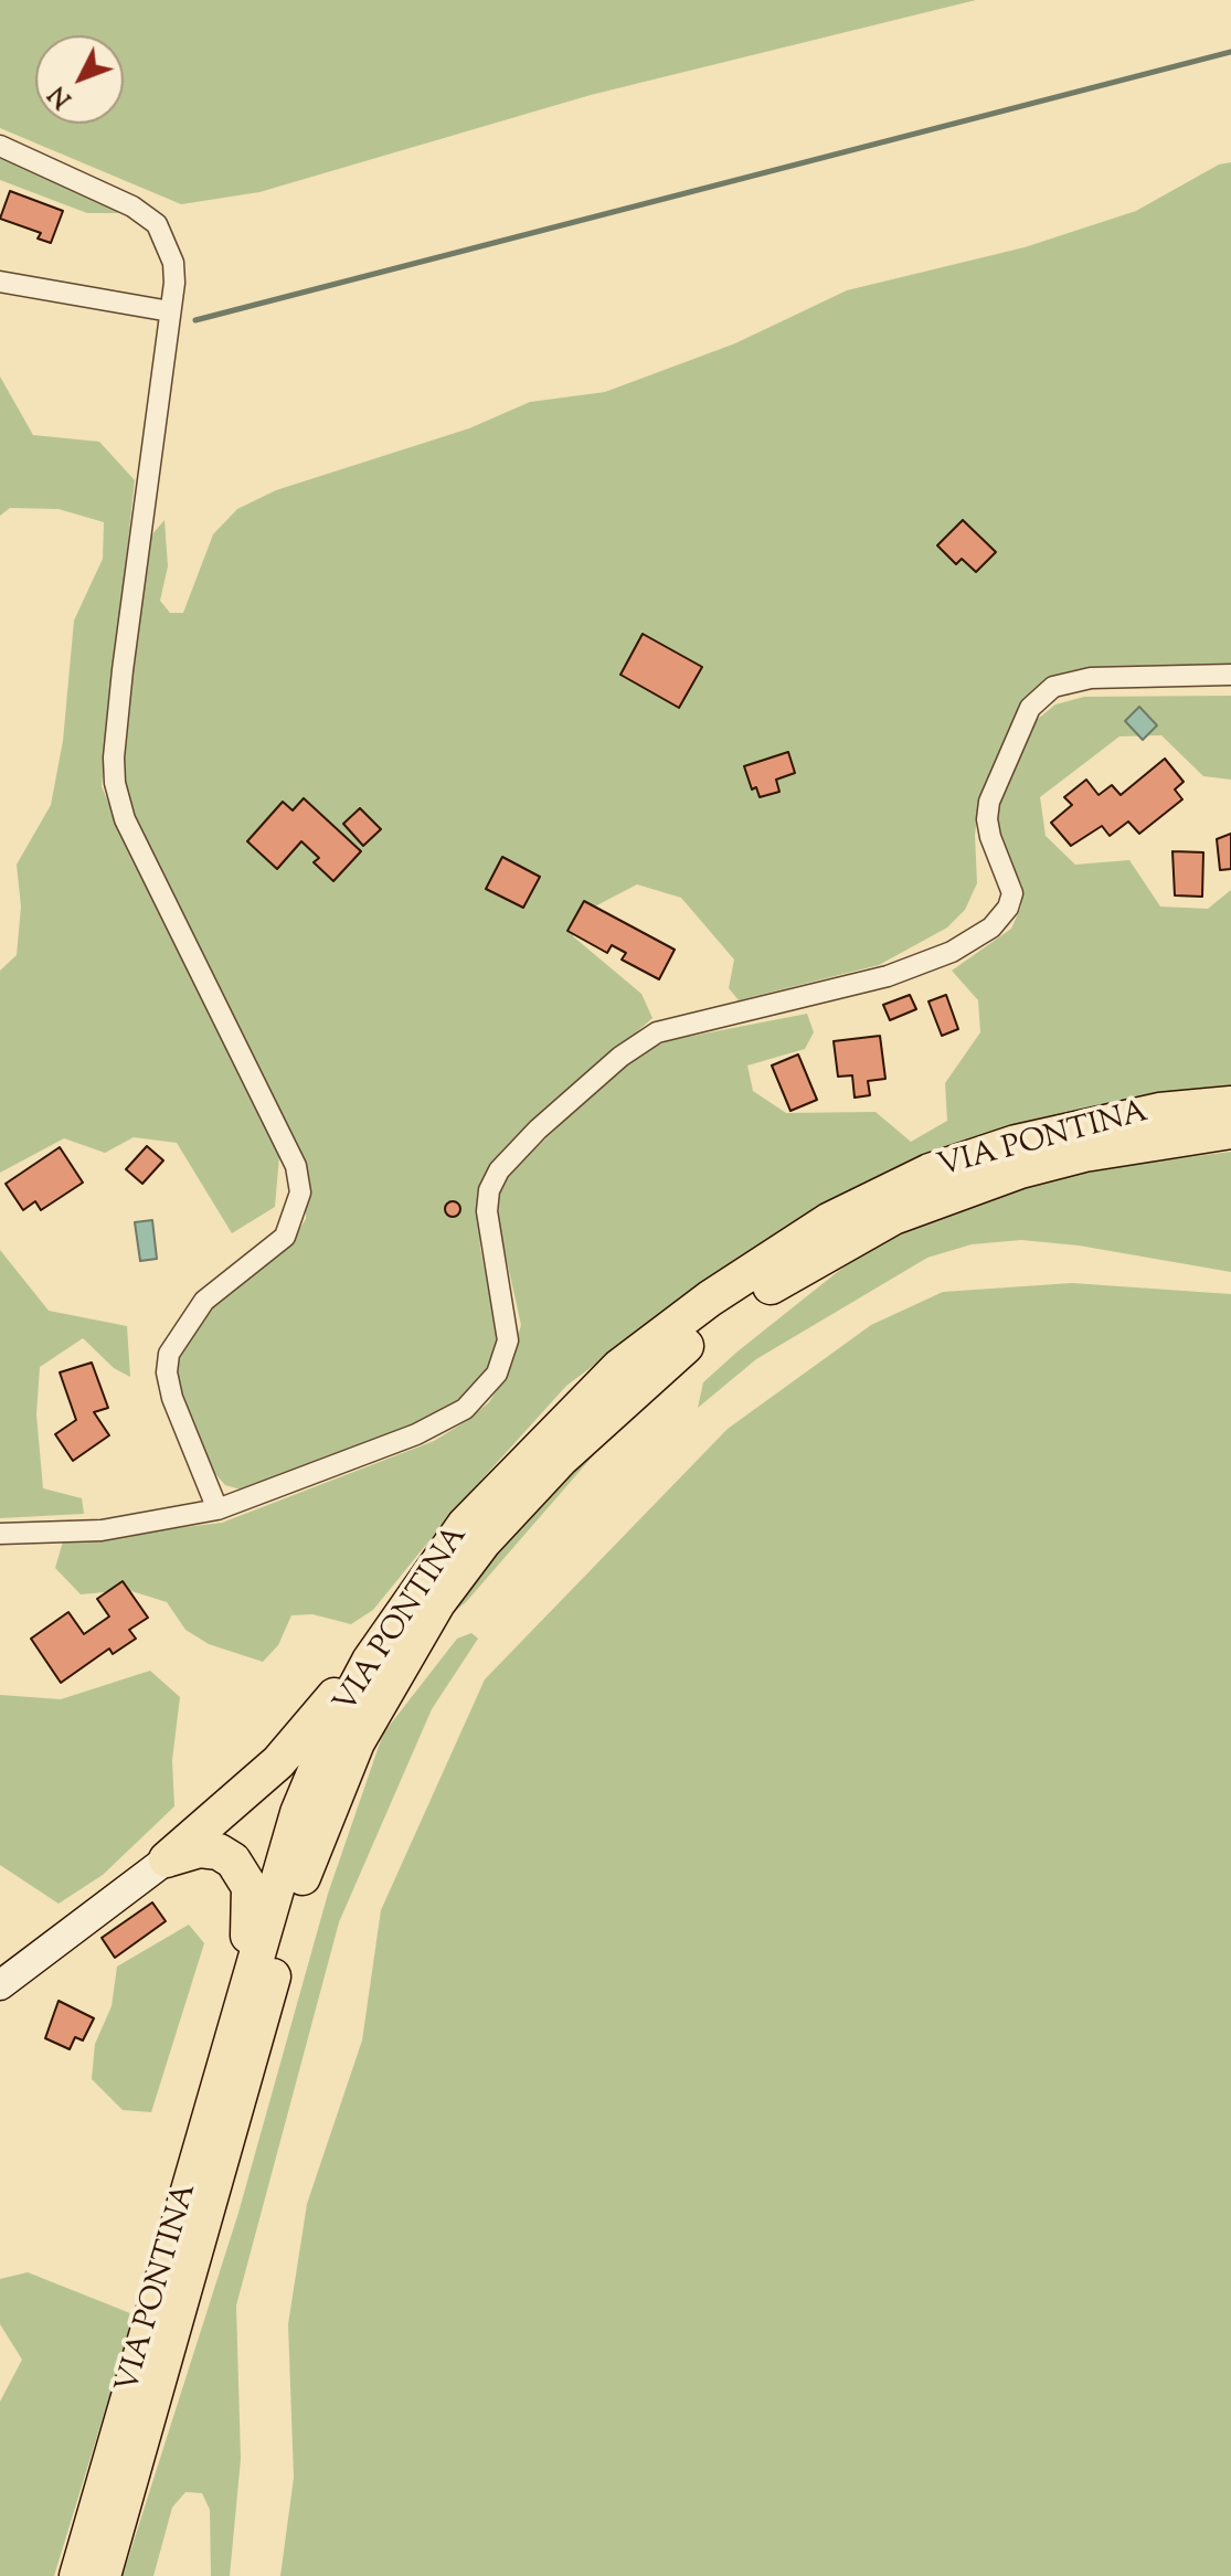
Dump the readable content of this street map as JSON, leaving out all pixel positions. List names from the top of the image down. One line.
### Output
{"streets":{"highway":["VIA PONTINA"]},"north":"bottom left"}
